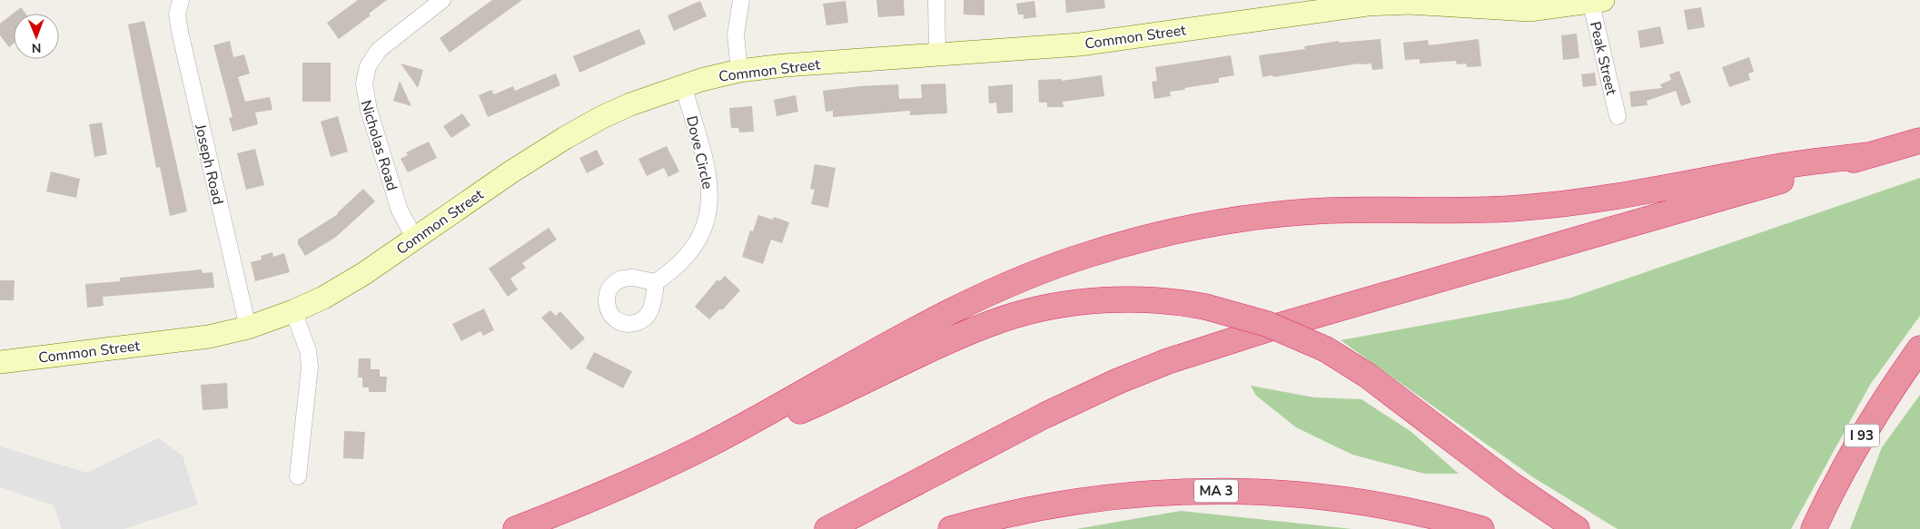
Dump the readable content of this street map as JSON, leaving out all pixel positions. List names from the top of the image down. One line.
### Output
{"streets":{"highway":["I 93","MA 3"],"street":["Common Street","Peak Street","Nicholas Road","Dove Circle","Joseph Road"]},"crossings":[["Common Street","Peak Street"],["Common Street","Nicholas Road"],["Common Street","Dove Circle"],["Common Street","Joseph Road"]],"north":"bottom"}
